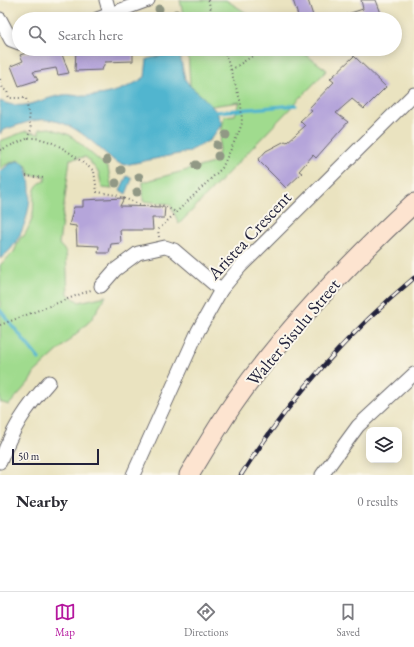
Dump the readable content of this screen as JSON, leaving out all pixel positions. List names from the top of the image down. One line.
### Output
{"streets":{"main road":["Walter Sisulu Street"],"street":["Aristea Crescent"]},"scale_bar":"50 m","page":{"search":"Search here","scale":"50 m","heading":["Nearby","0 results"],"nav":["Map","Directions","Saved"]}}
